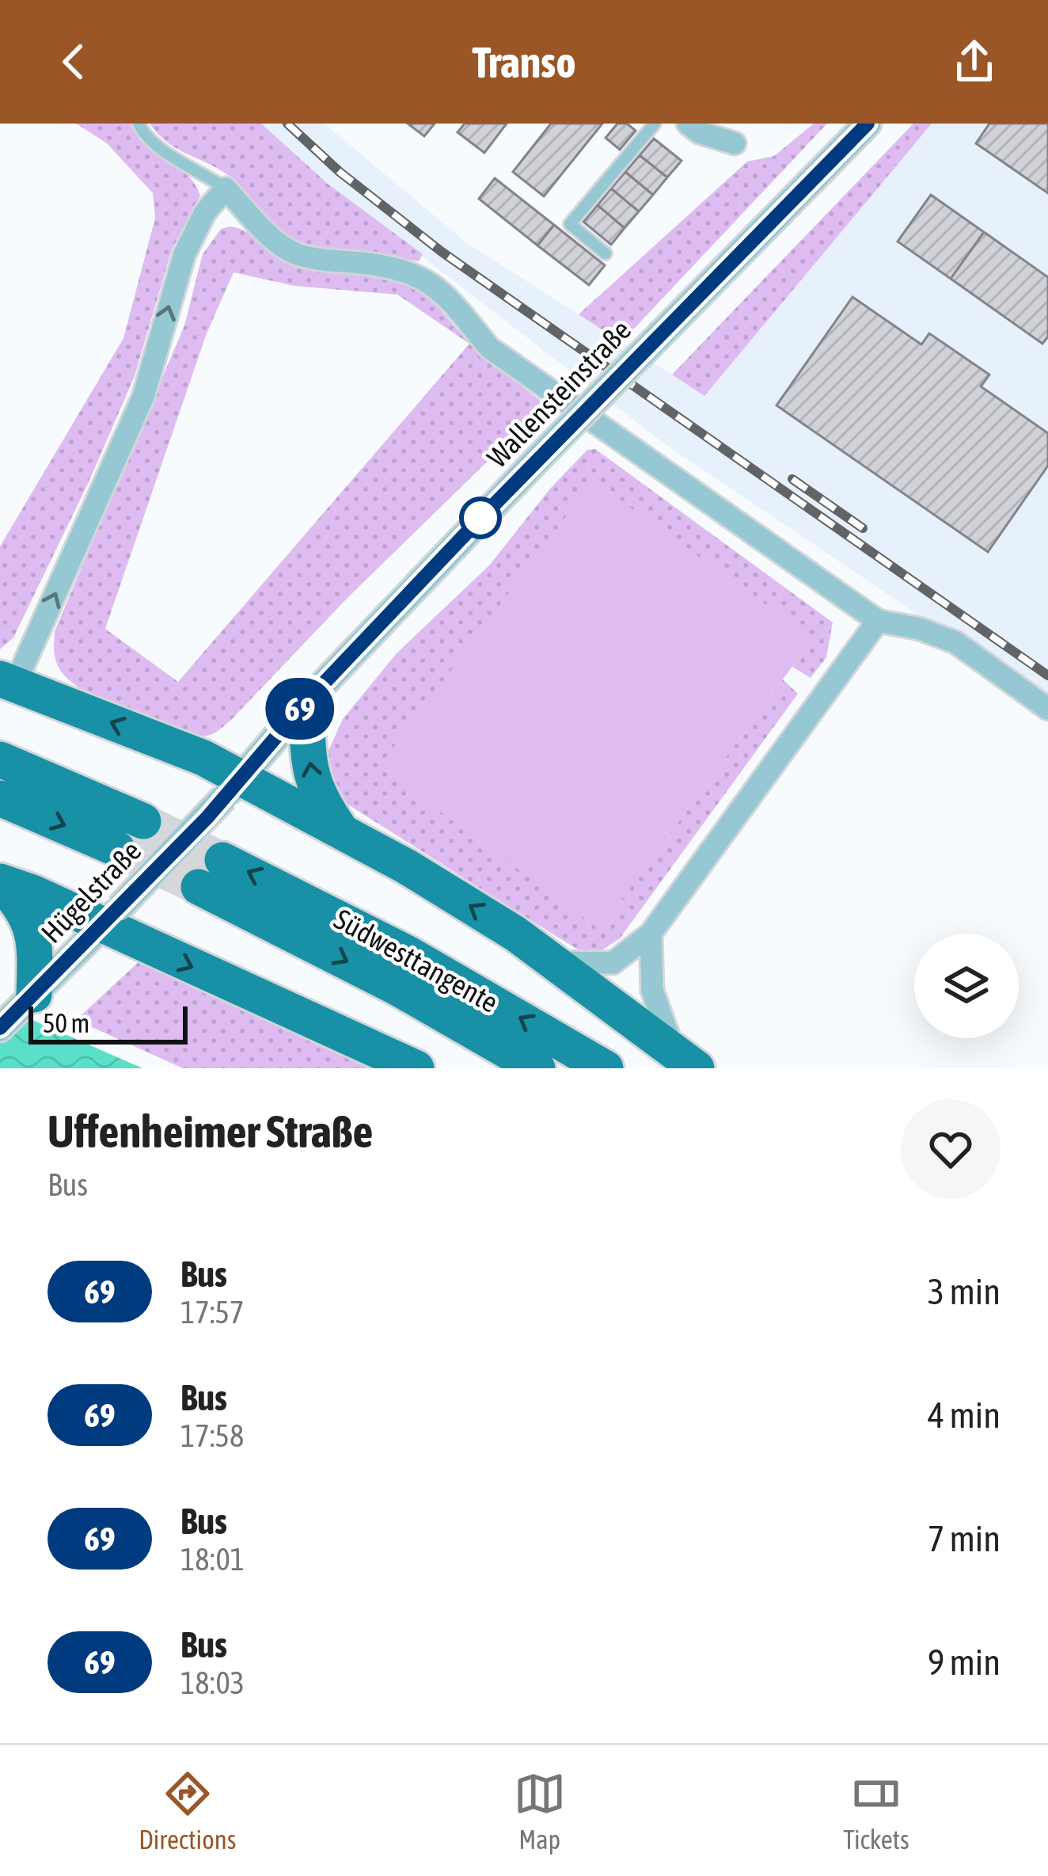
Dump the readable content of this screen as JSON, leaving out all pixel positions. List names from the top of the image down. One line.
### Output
{"streets":{"highway":["Südwesttangente"],"street":["Wallensteinstraße","Hügelstraße"]},"crossings":[["Wallensteinstraße","Hügelstraße"]],"lines":["bus line 69"],"scale_bar":"50 m","page":{"header":"Transo","on_map":"69","scale":"50 m","heading":["Uffenheimer Straße","Bus"],"list":[{"mark":"69","name":"Bus","note":"17:57","value":"3 min"},{"mark":"69","name":"Bus","note":"17:58","value":"4 min"},{"mark":"69","name":"Bus","note":"18:01","value":"7 min"},{"mark":"69","name":"Bus","note":"18:03","value":"9 min"}],"tabs":["Directions","Map","Tickets"]}}
